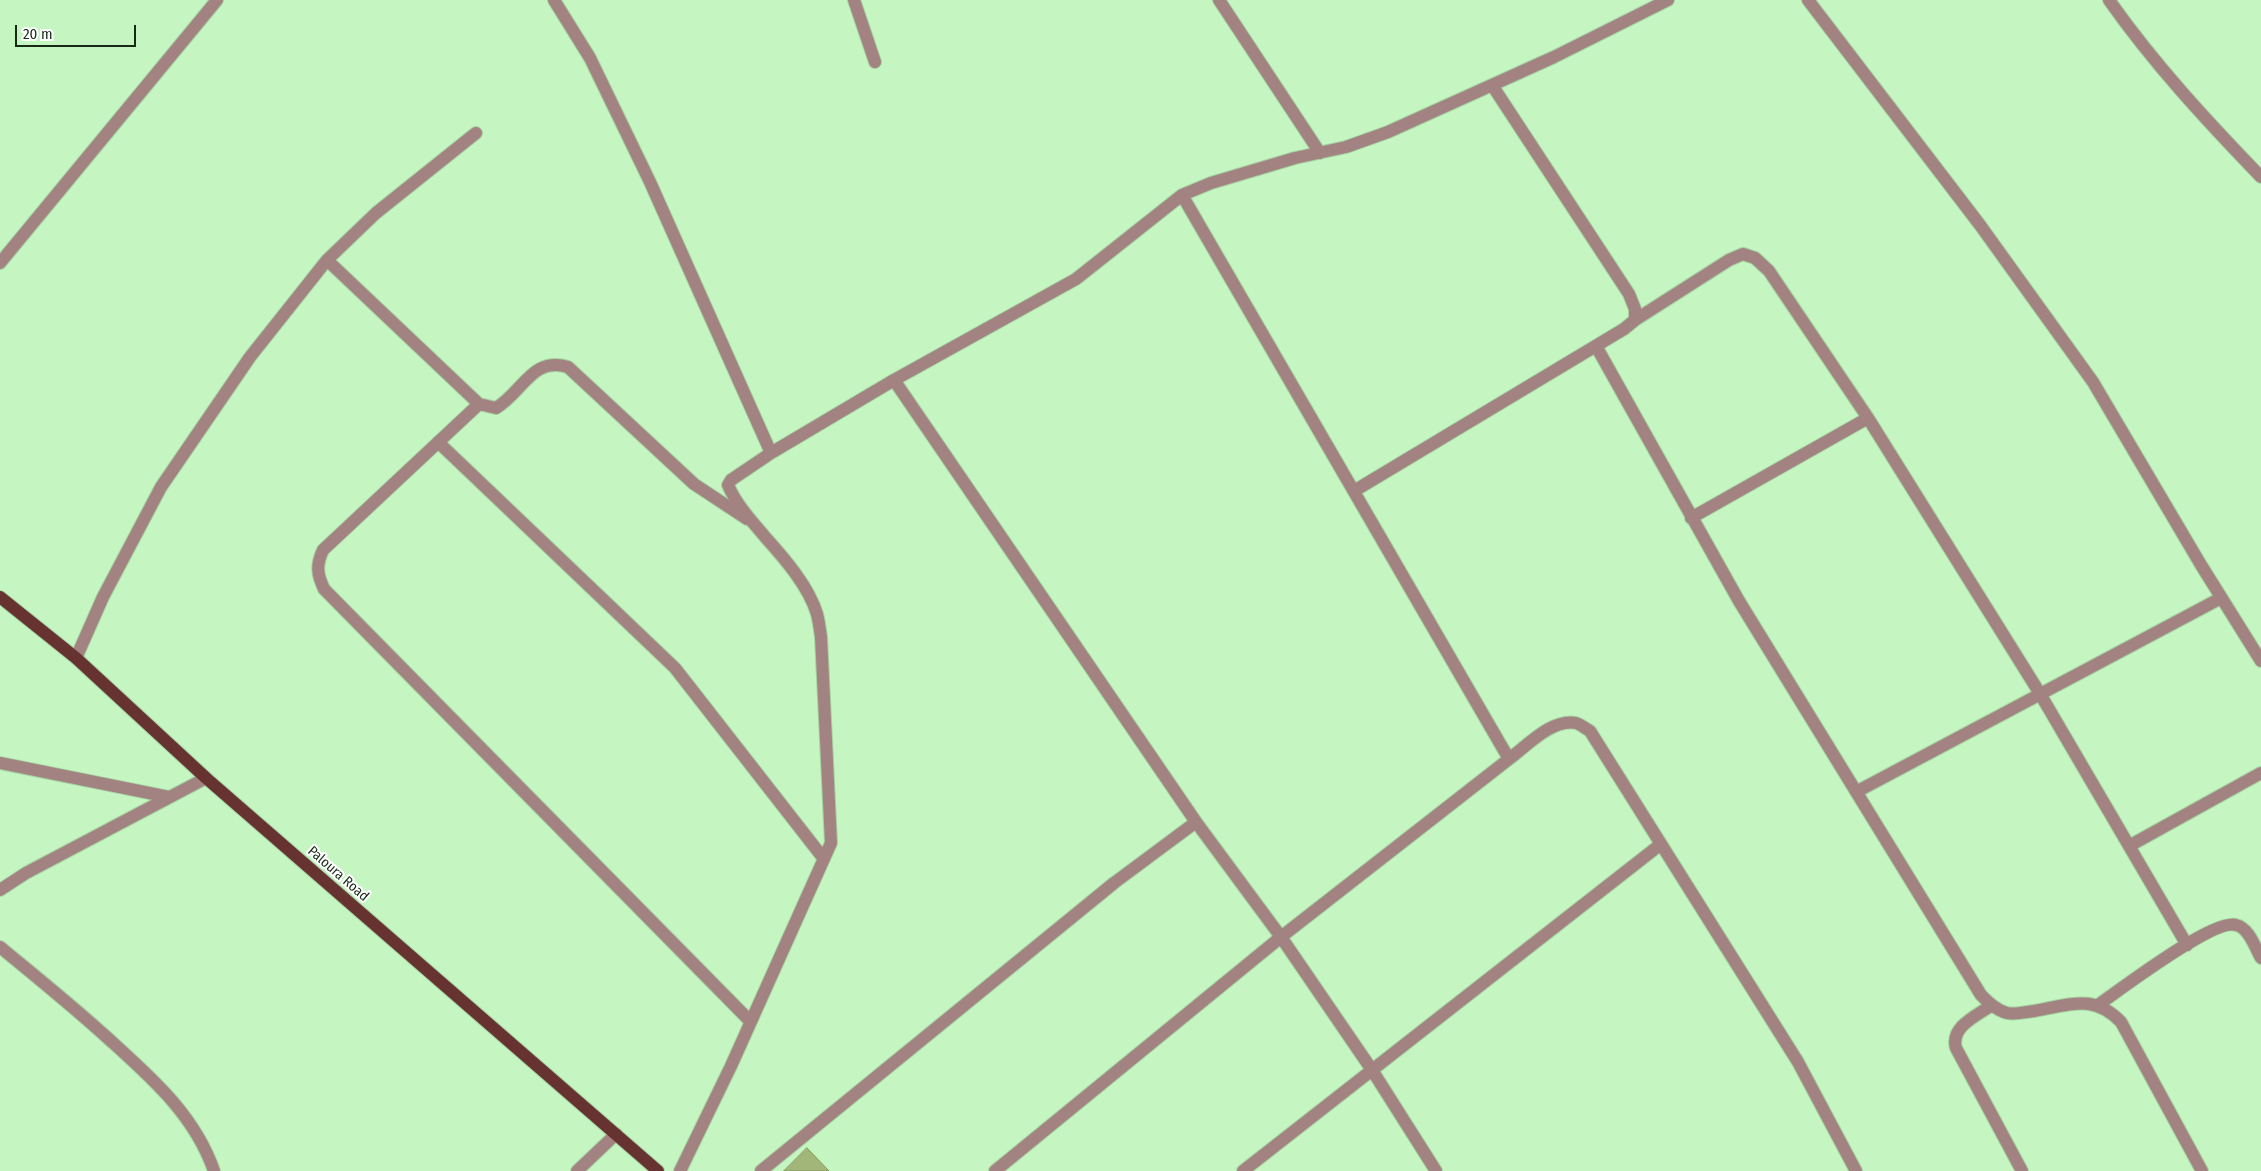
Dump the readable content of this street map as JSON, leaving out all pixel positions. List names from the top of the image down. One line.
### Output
{"streets":{"main road":["Paloura Road"]},"scale_bar":"20 m"}
